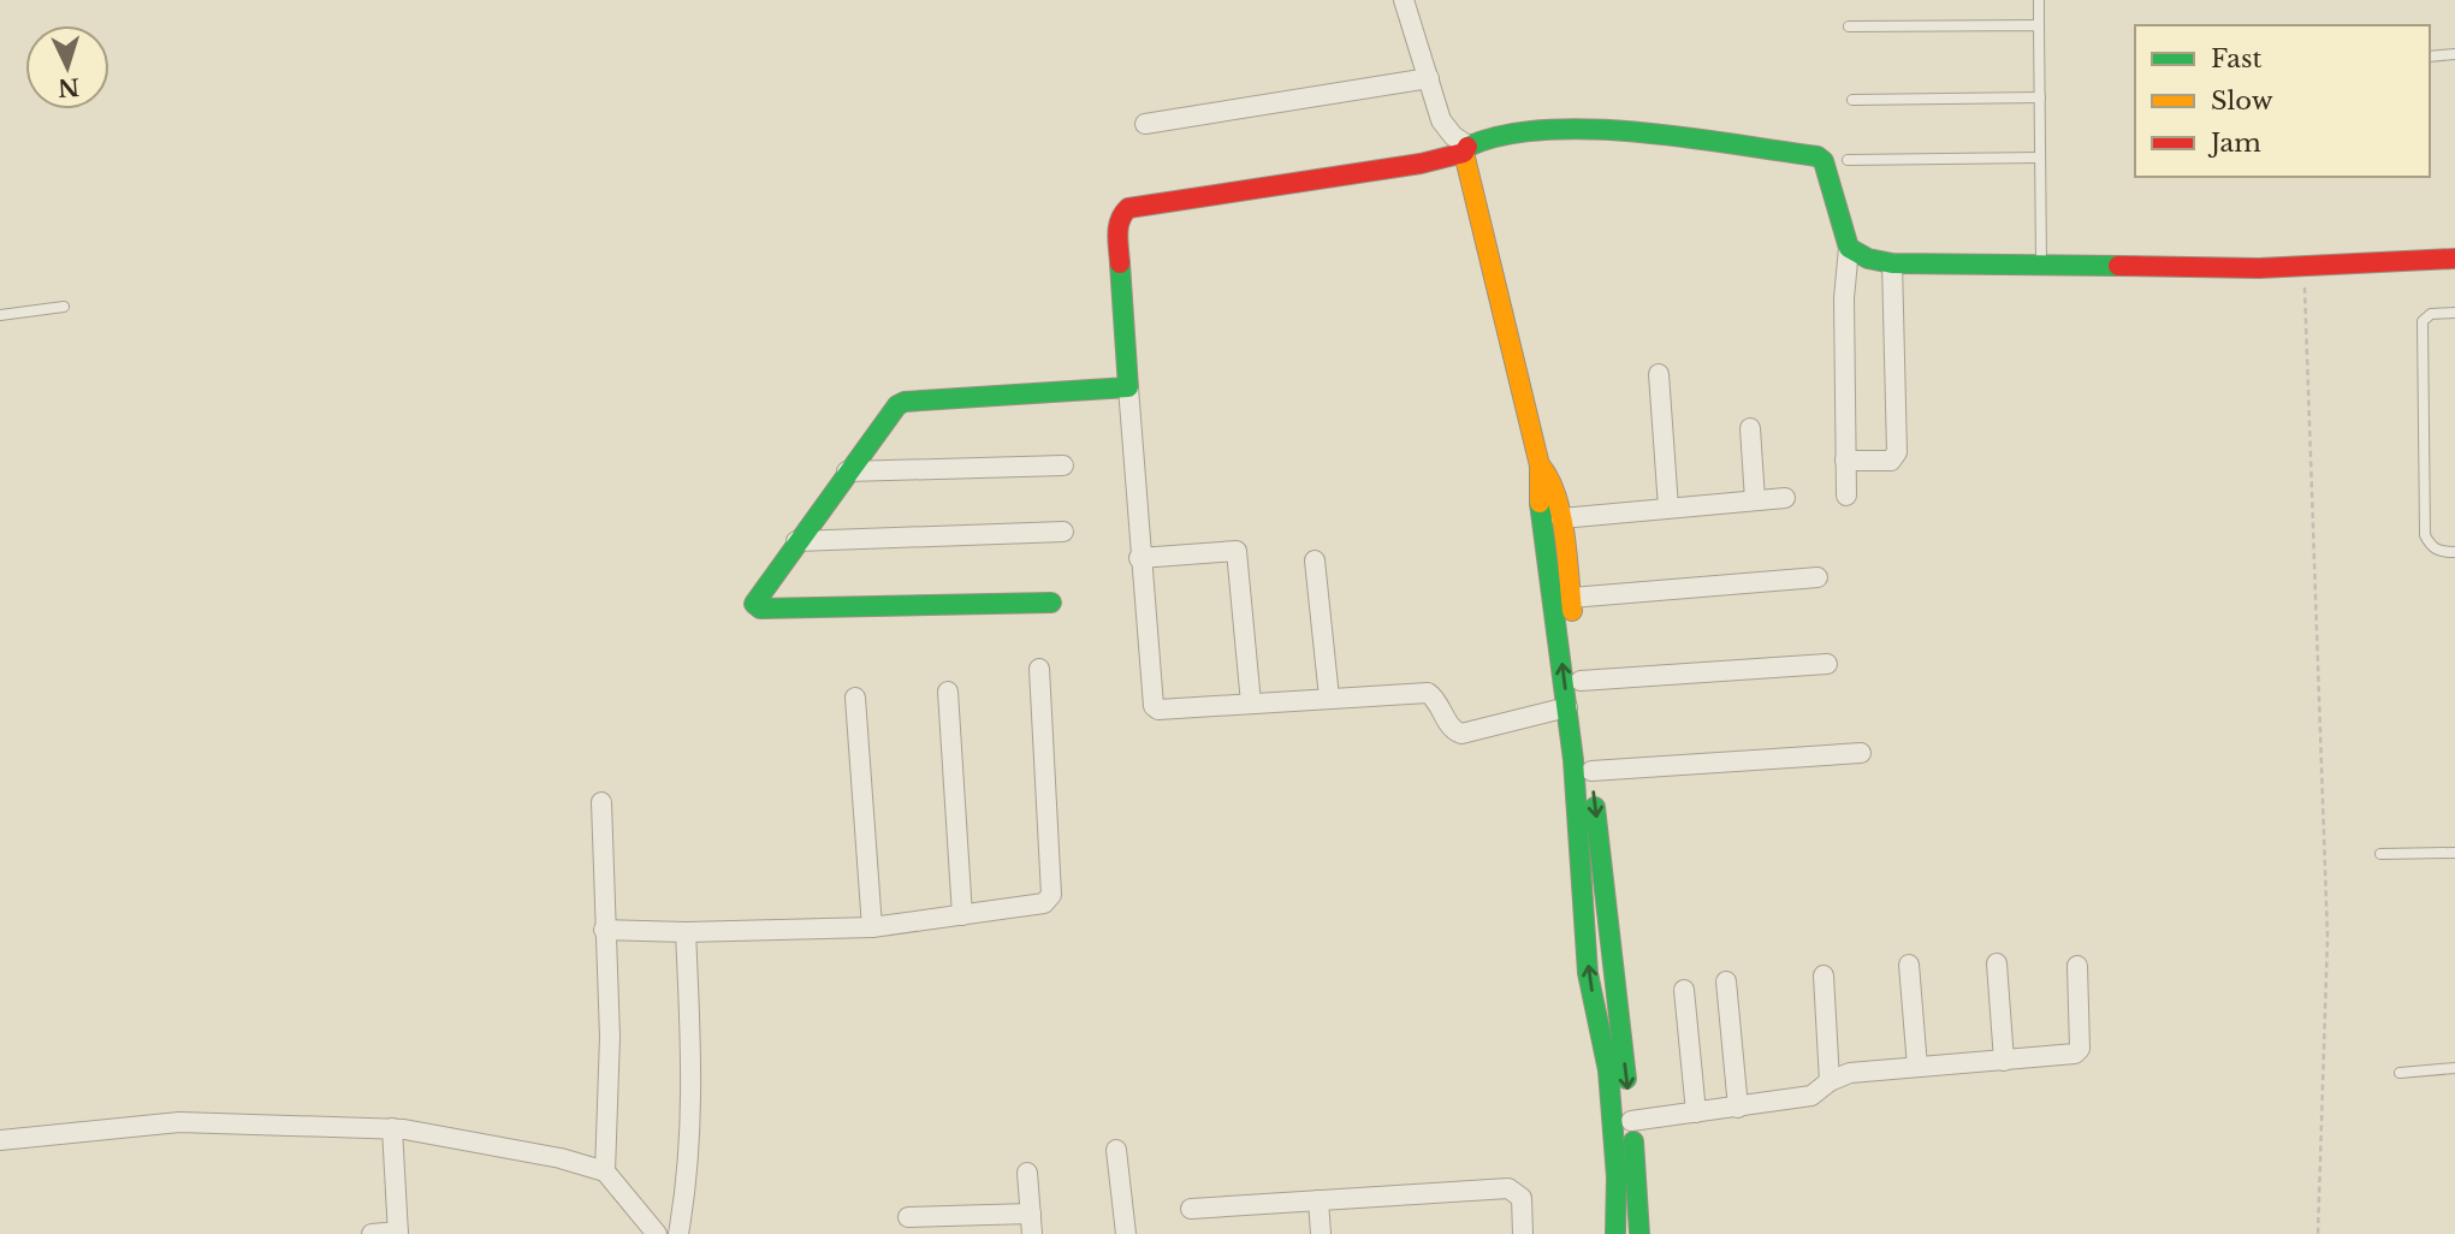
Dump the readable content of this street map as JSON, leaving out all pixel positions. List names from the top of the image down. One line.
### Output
{"legend":["Fast","Slow","Jam"],"north":"bottom"}
